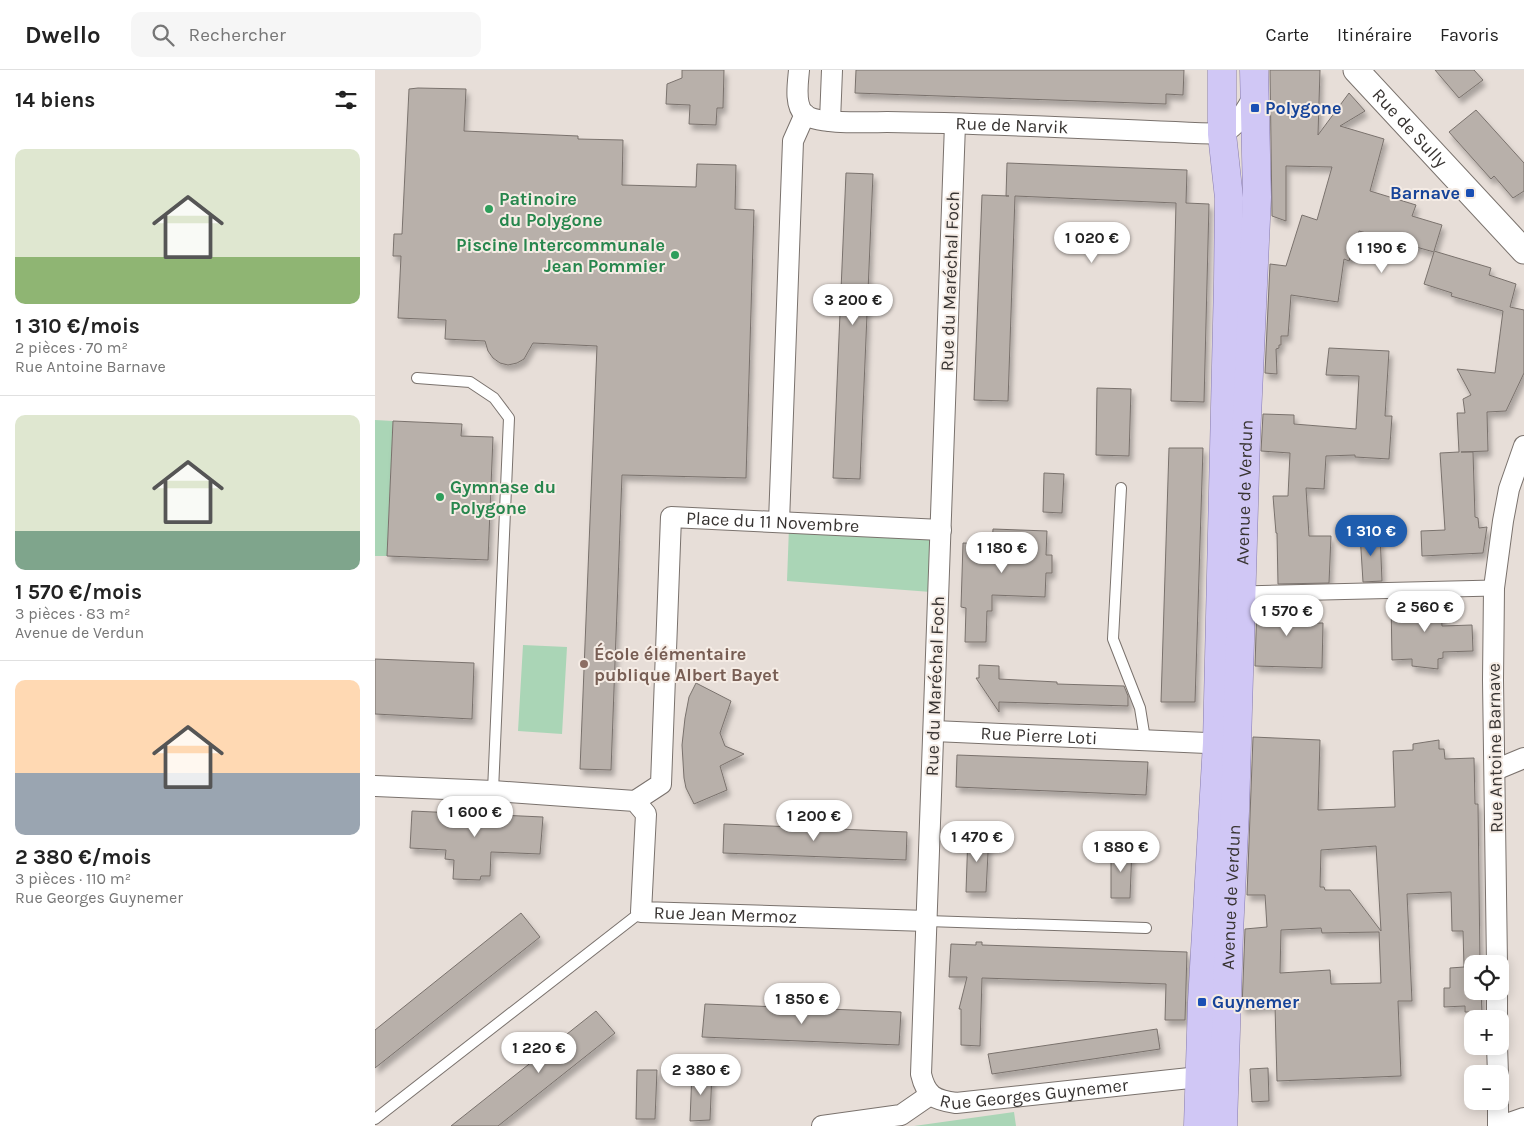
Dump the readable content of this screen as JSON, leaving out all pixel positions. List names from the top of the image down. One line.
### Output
{"streets":{"main road":["Avenue de Verdun"],"street":["Rue de Narvik","Rue de Sully","Rue du Maréchal Foch","Place du 11 Novembre","Rue Pierre Loti","Rue Antoine Barnave","Rue Jean Mermoz","Rue Georges Guynemer"]},"crossings":[["Rue de Narvik","Rue du Maréchal Foch"],["Rue de Narvik","Avenue de Verdun"],["Rue du Maréchal Foch","Place du 11 Novembre"],["Rue du Maréchal Foch","Rue Pierre Loti"],["Rue du Maréchal Foch","Rue Jean Mermoz"],["Rue du Maréchal Foch","Rue Georges Guynemer"],["Avenue de Verdun","Rue Pierre Loti"],["Avenue de Verdun","Rue Georges Guynemer"]],"places":{"transit":["Polygone","Barnave","Guynemer"],"other":["Patinoire du Polygone","Piscine Intercommunale Jean Pommier","Gymnase du Polygone","École élémentaire publique Albert Bayet"]},"page":{"header":"Dwello","search":"Rechercher","nav":["Carte","Itinéraire","Favoris"],"heading":"14 biens","list":[{"name":"1 310 €/mois","note":"2 pièces · 70 m² · Rue Antoine Barnave"},{"name":"1 570 €/mois","note":"3 pièces · 83 m² · Avenue de Verdun"},{"name":"2 380 €/mois","note":"3 pièces · 110 m² · Rue Georges Guynemer"}],"price":["1 020 €","1 190 €","3 200 €","1 310 €","1 180 €","2 560 €","1 570 €","1 600 €","1 200 €","1 470 €","1 880 €","1 850 €","1 220 €","2 380 €"],"map_buttons":["+","−"]}}
